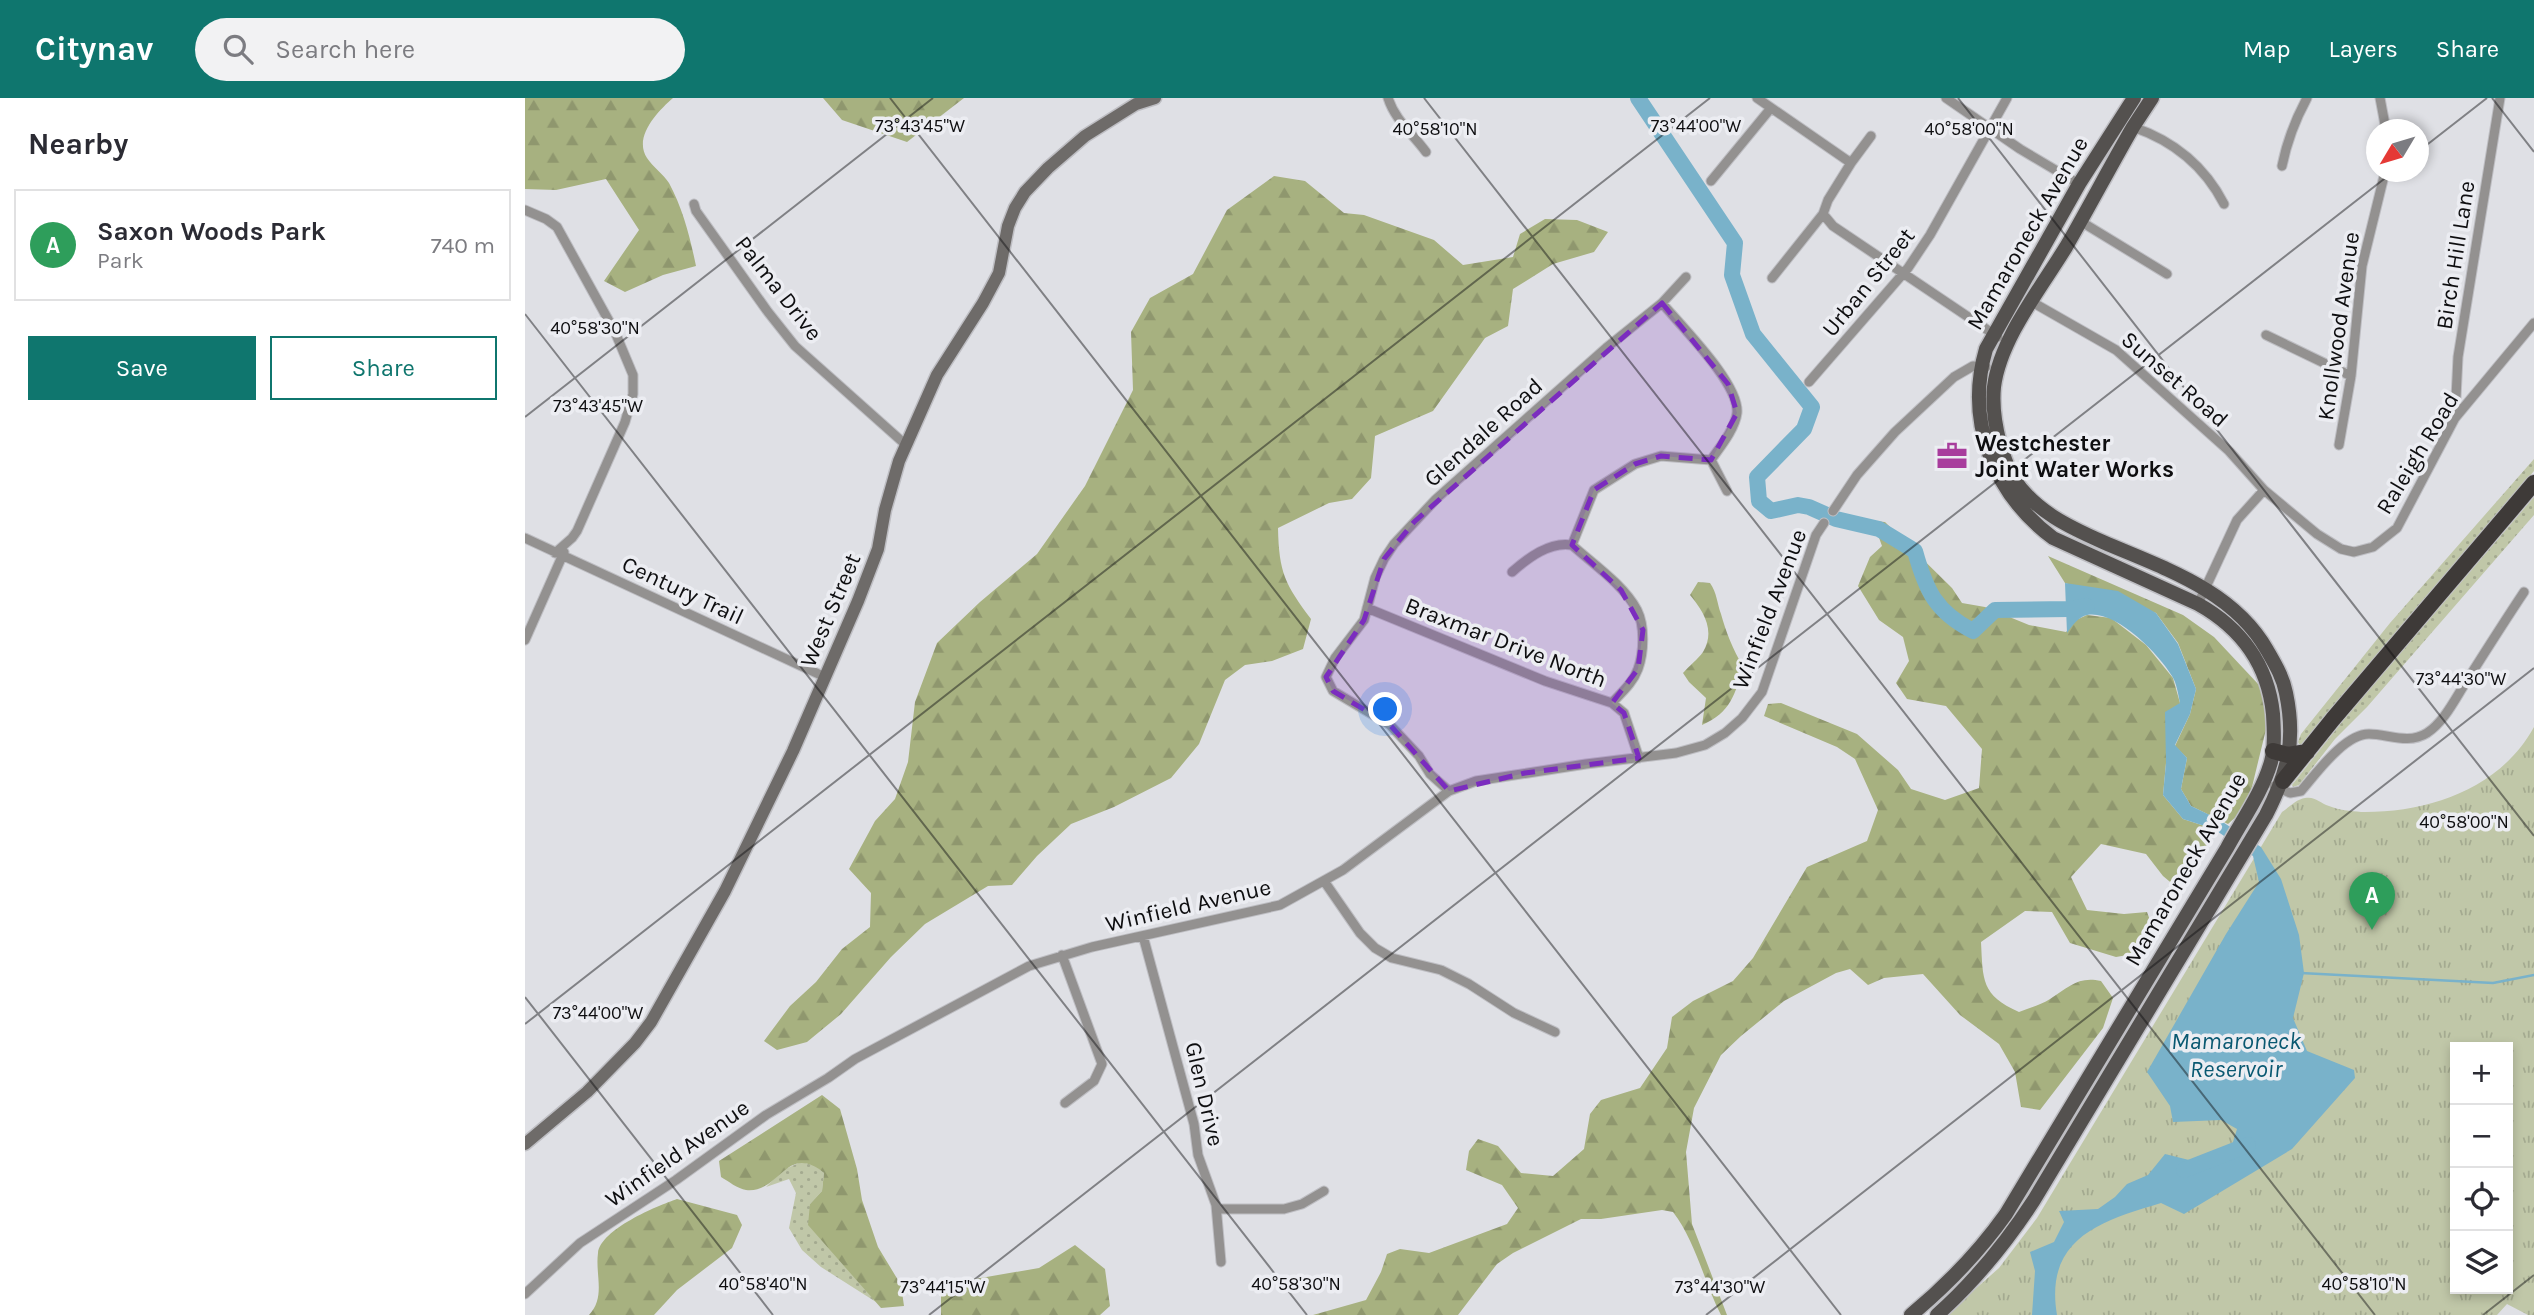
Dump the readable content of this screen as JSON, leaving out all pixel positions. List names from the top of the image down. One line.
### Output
{"streets":{"main road":["Mamaroneck Avenue"],"street":["Birch Hill Lane","Urban Street","Palma Drive","Knollwood Avenue","Sunset Road","Glendale Road","Raleigh Road","Century Trail","Winfield Avenue","West Street","Braxmar Drive North","Glen Drive"]},"crossings":[["Mamaroneck Avenue","Sunset Road"],["Mamaroneck Avenue","Winfield Avenue"],["Birch Hill Lane","Raleigh Road"],["Palma Drive","West Street"],["Sunset Road","Raleigh Road"],["Glendale Road","Winfield Avenue"],["Glendale Road","Braxmar Drive North"],["Century Trail","West Street"],["Winfield Avenue","Braxmar Drive North"],["Winfield Avenue","Glen Drive"]],"water":["Mamaroneck Reservoir"],"places":{"office":["Westchester Joint Water Works"]},"north":"bottom left","page":{"header":"Citynav","search":"Search here","nav":["Map","Layers","Share"],"heading":"Nearby","list":[{"mark":"A","name":"Saxon Woods Park","note":"Park","value":"740 m"}],"buttons":["Save","Share"],"pins":"A","map_buttons":["+","−"]},"coordinates":["73°43'45\"W","73°44'00\"W","40°58'10\"N","40°58'00\"N","40°58'30\"N","73°44'30\"W","40°58'40\"N","73°44'15\"W"]}
